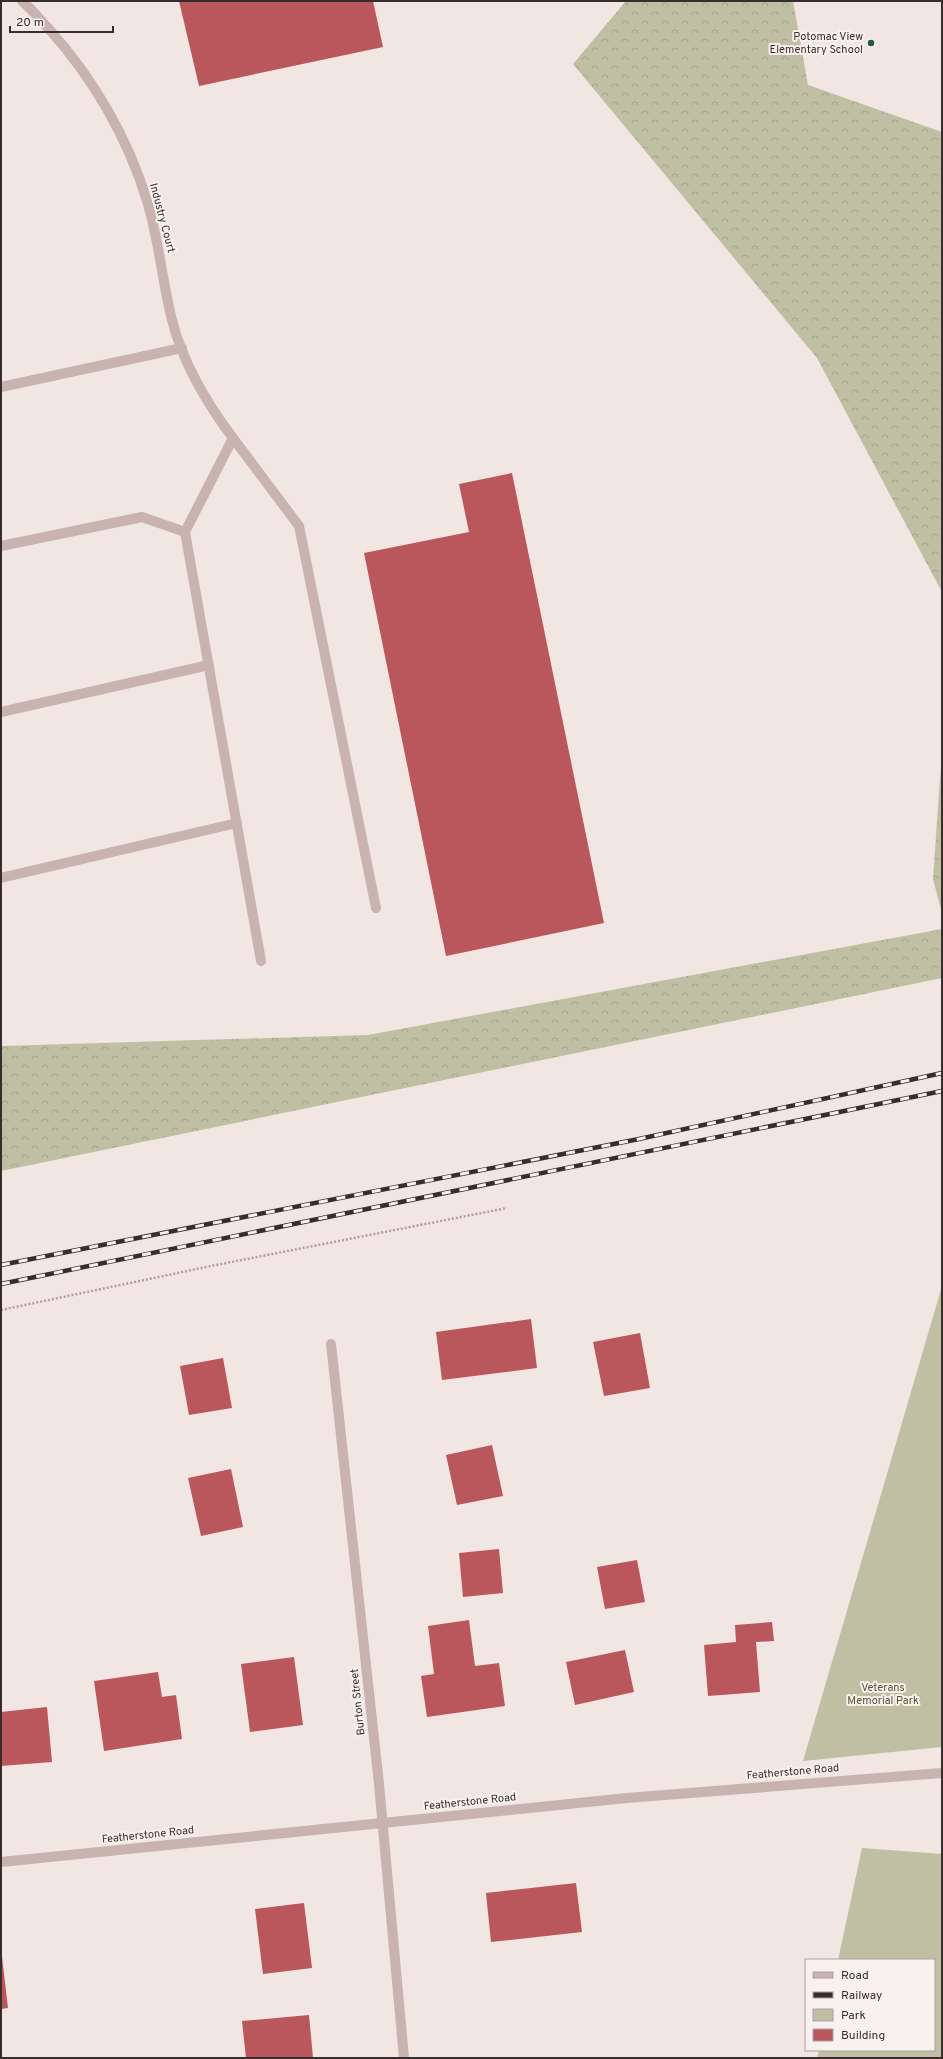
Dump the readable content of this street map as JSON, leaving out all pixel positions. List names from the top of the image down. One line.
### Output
{"streets":{"street":["Industry Court","Burton Street","Featherstone Road"]},"crossings":[["Burton Street","Featherstone Road"]],"parks":["Veterans Memorial Park"],"places":["Potomac View Elementary School"],"legend":["Road","Railway","Park","Building"],"scale_bar":"20 m"}
